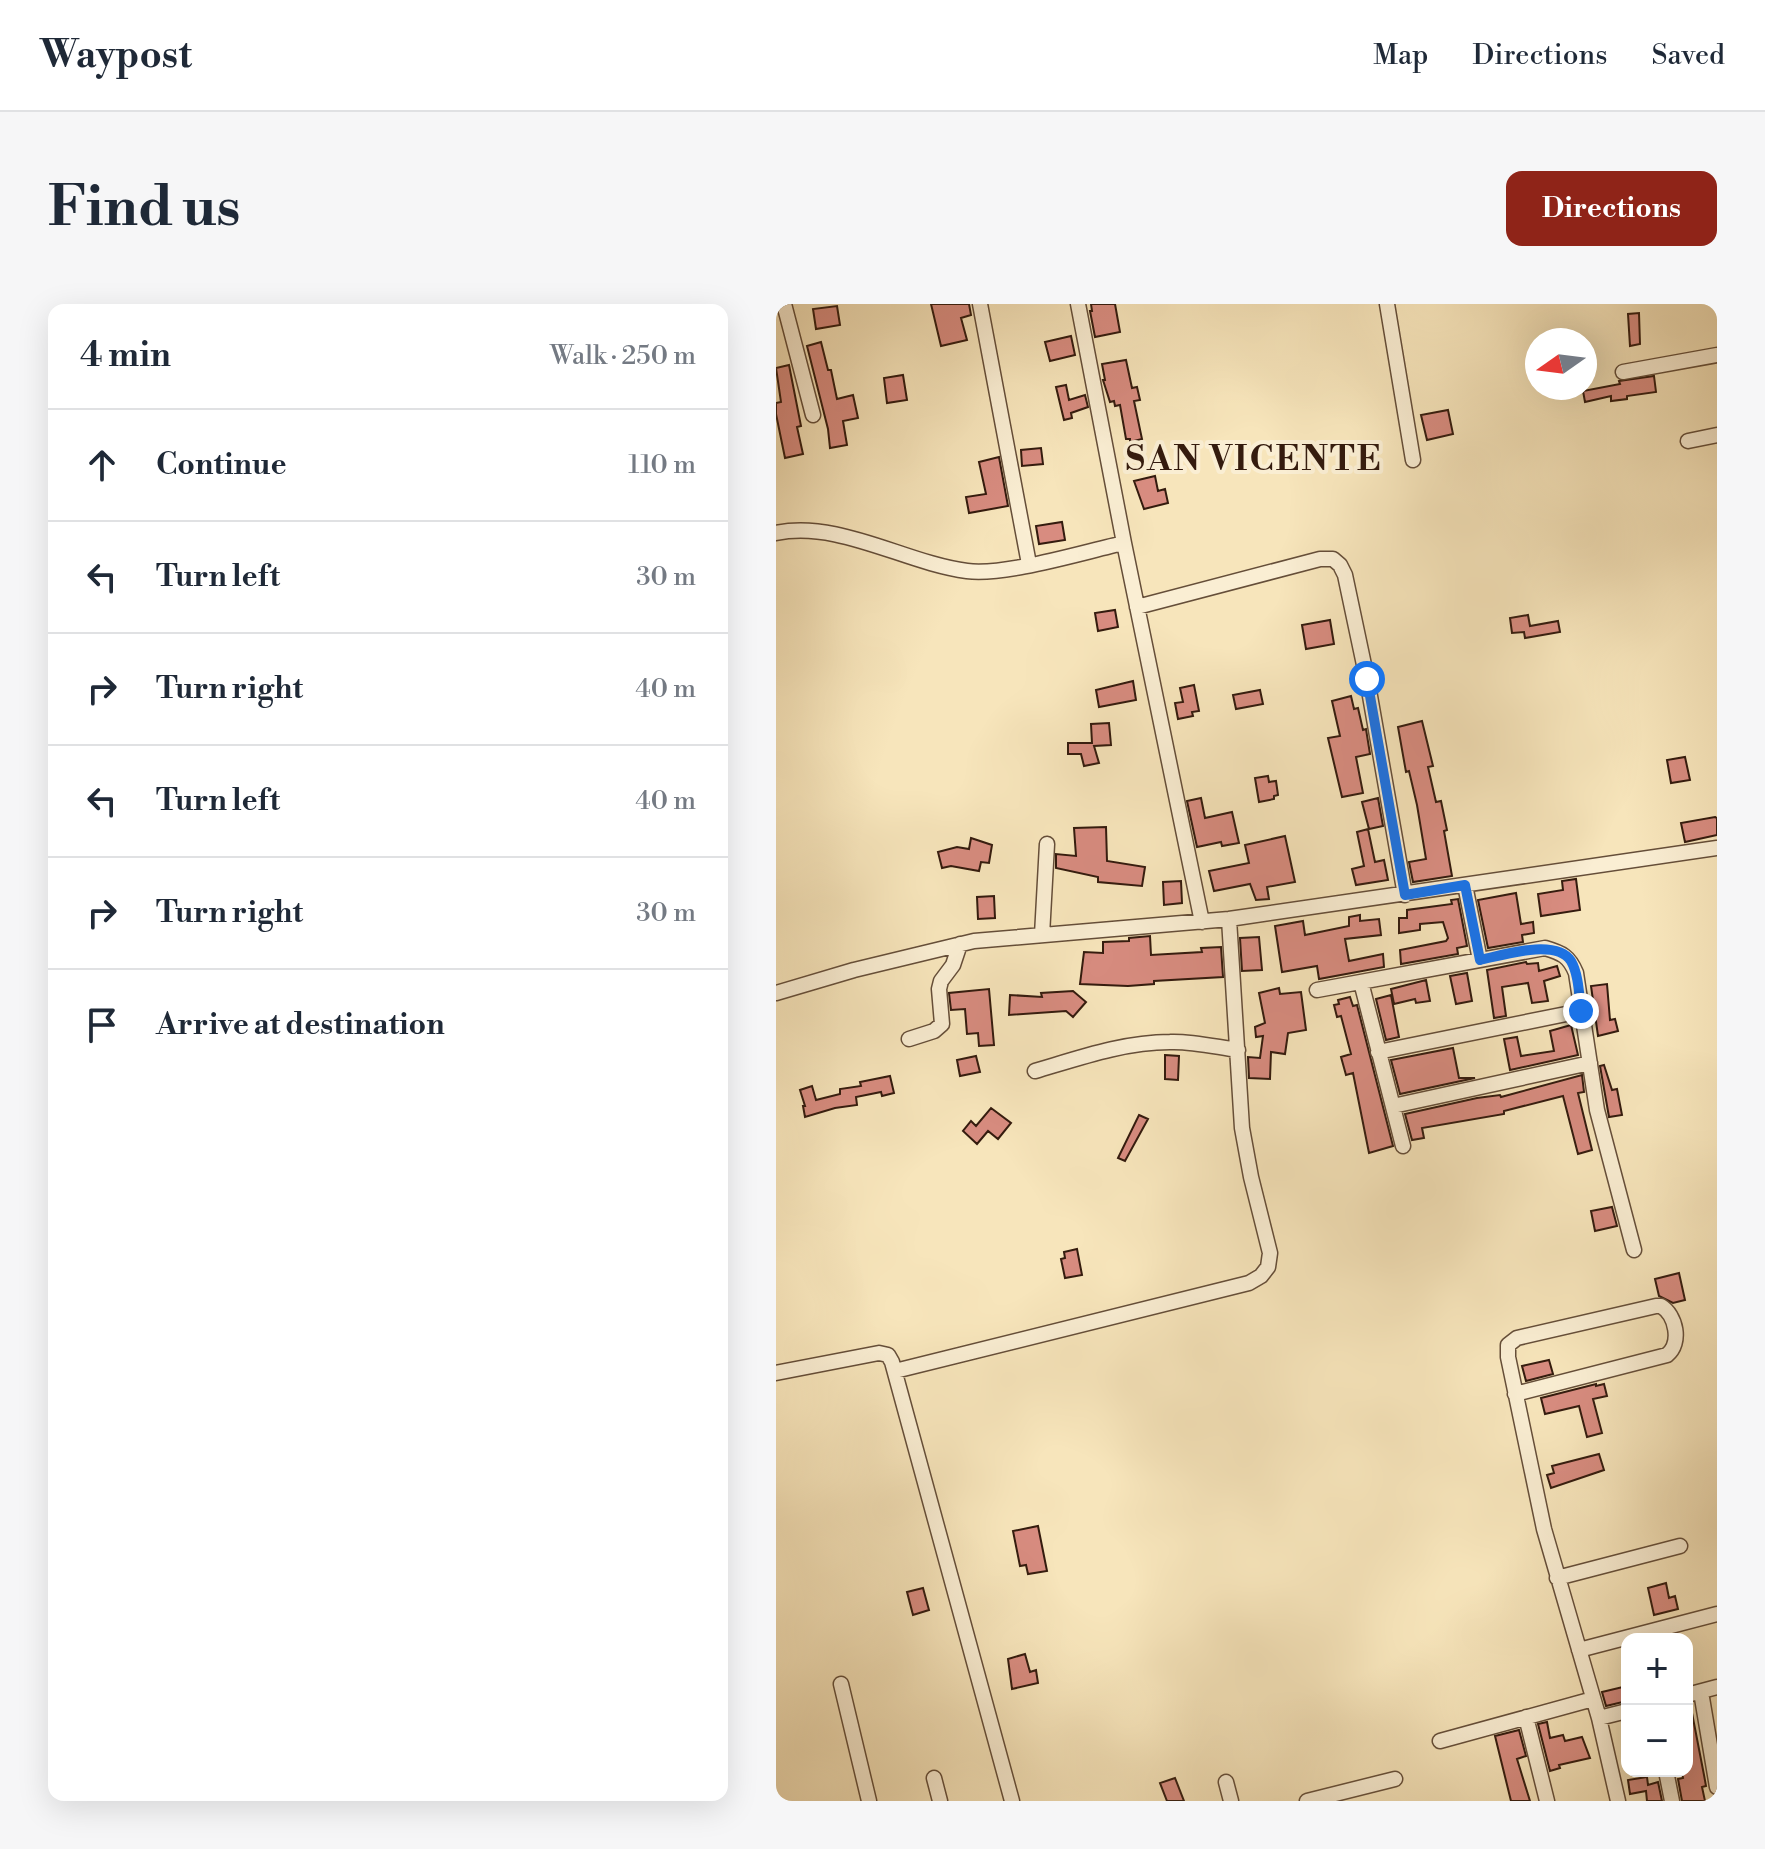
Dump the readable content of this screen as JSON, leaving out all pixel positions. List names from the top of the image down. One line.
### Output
{"districts":["SAN VICENTE"],"north":"left","page":{"header":"Waypost","nav":["Map","Directions","Saved"],"buttons":"Directions","title":"Find us","heading":["4 min","Walk · 250 m"],"list":[["Continue","110 m"],["Turn left","30 m"],["Turn right","40 m"],["Turn left","40 m"],["Turn right","30 m"],"Arrive at destination"],"map_buttons":["+","−"]}}
